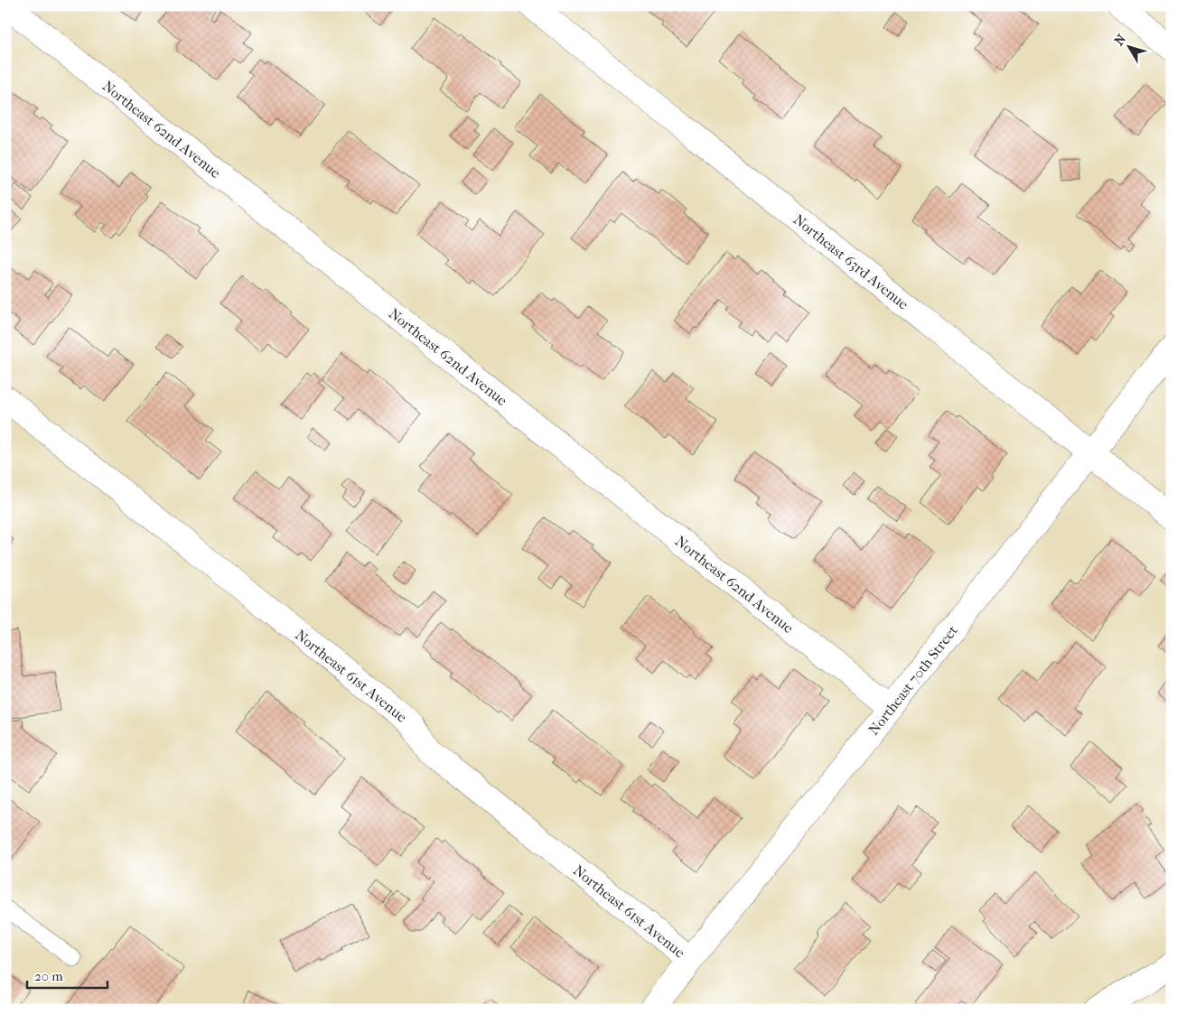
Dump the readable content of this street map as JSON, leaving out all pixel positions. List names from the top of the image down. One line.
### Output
{"streets":{"street":["Northeast 62nd Avenue","Northeast 63rd Avenue","Northeast 61st Avenue","Northeast 70th Street"]},"crossings":[["Northeast 62nd Avenue","Northeast 70th Street"],["Northeast 63rd Avenue","Northeast 70th Street"],["Northeast 61st Avenue","Northeast 70th Street"]],"scale_bar":"20 m","north":"top left"}
